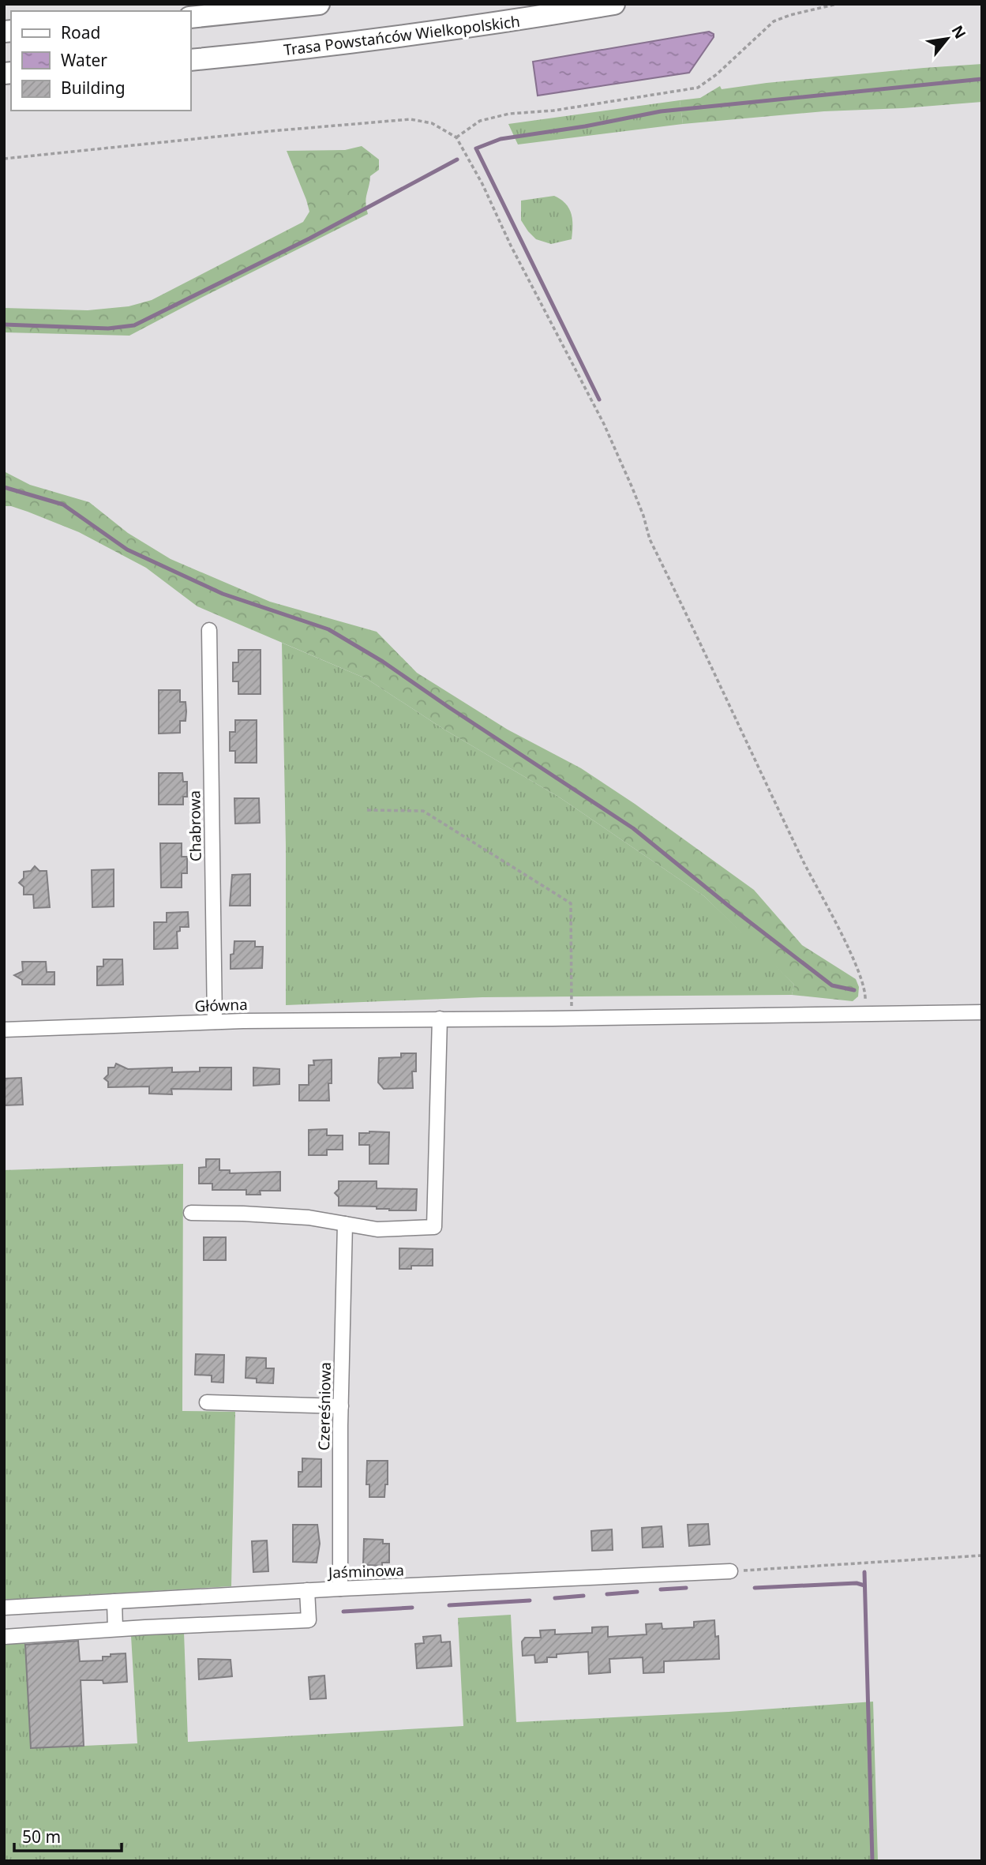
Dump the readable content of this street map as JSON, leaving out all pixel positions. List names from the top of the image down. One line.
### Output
{"streets":{"highway":["Trasa Powstańców Wielkopolskich"],"street":["Chabrowa","Główna","Czereśniowa","Jaśminowa"]},"crossings":[["Chabrowa","Główna"],["Czereśniowa","Jaśminowa"]],"legend":["Road","Water","Building"],"scale_bar":"50 m","north":"top right"}
